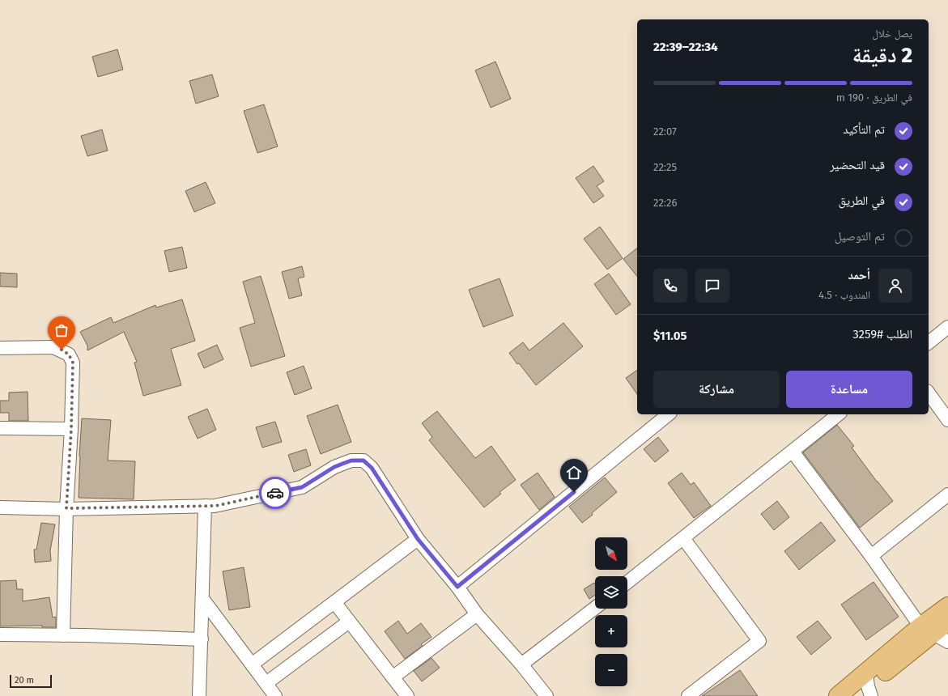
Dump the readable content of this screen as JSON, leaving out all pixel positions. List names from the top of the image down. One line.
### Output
{"scale_bar":"20 m","north":"bottom right","page":{"heading":["2 دقيقة","يصل خلال","22:34–22:39"],"panel":["أحمد","المندوب · 4.5","الطلب #3259","$11.05"],"bar":"في الطريق · 190 m","list":[["تم التأكيد","22:07"],["قيد التحضير","22:25"],["في الطريق","22:26"],"تم التوصيل"],"buttons":["مساعدة","مشاركة"],"map_buttons":["+","−"],"scale":"20 m"}}
